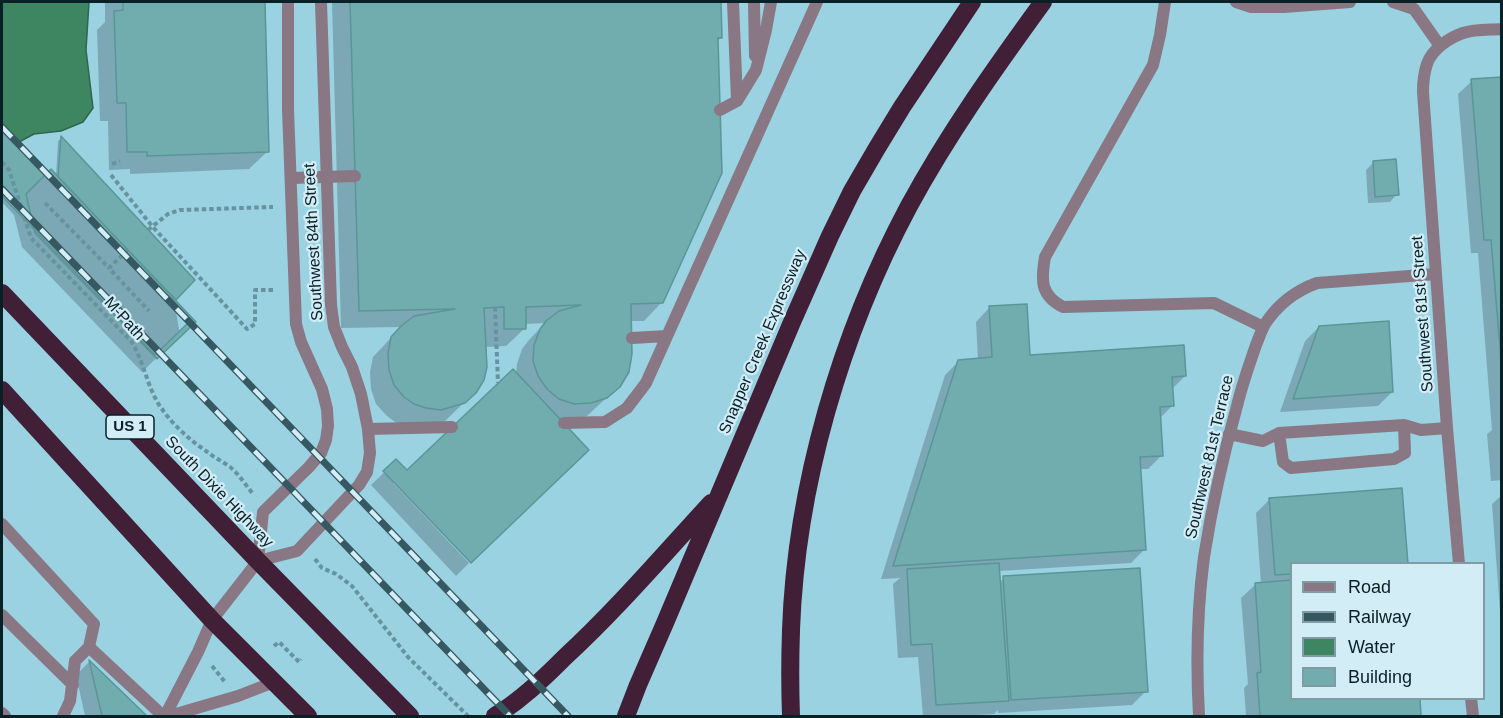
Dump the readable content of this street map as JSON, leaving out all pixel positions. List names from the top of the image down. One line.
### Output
{"streets":{"highway":["Snapper Creek Expressway","US 1","South Dixie Highway"],"street":["Southwest 84th Street","Southwest 81st Street","Southwest 81st Terrace"],"path":["M-Path"]},"crossings":[["Southwest 84th Street","South Dixie Highway"],["Southwest 81st Street","Southwest 81st Terrace"]],"legend":["Road","Railway","Water","Building"]}
